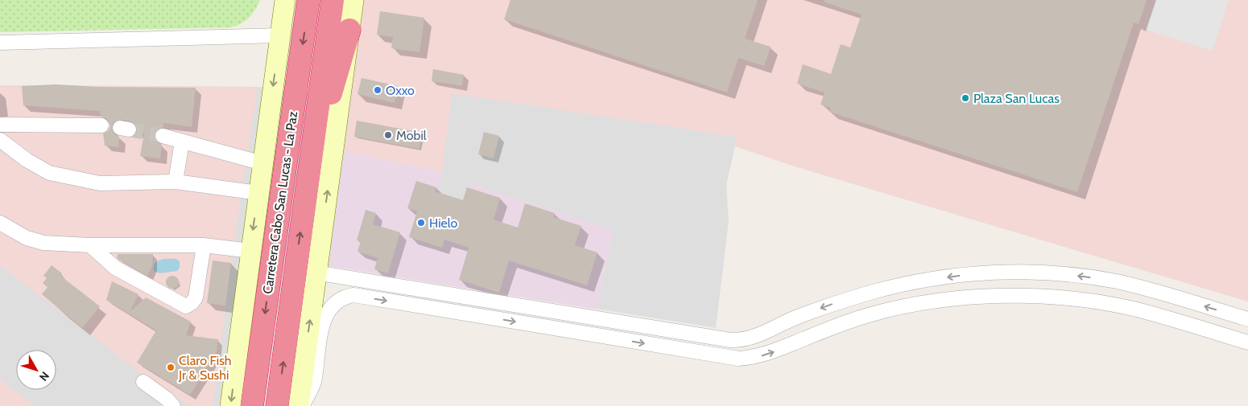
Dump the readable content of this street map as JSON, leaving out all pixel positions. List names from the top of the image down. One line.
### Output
{"streets":{"highway":["Carretera Cabo San Lucas - La Paz"]},"places":["Oxxo","Plaza San Lucas","Mobil","Hielo","Claro Fish Jr & Sushi"],"north":"bottom right"}
